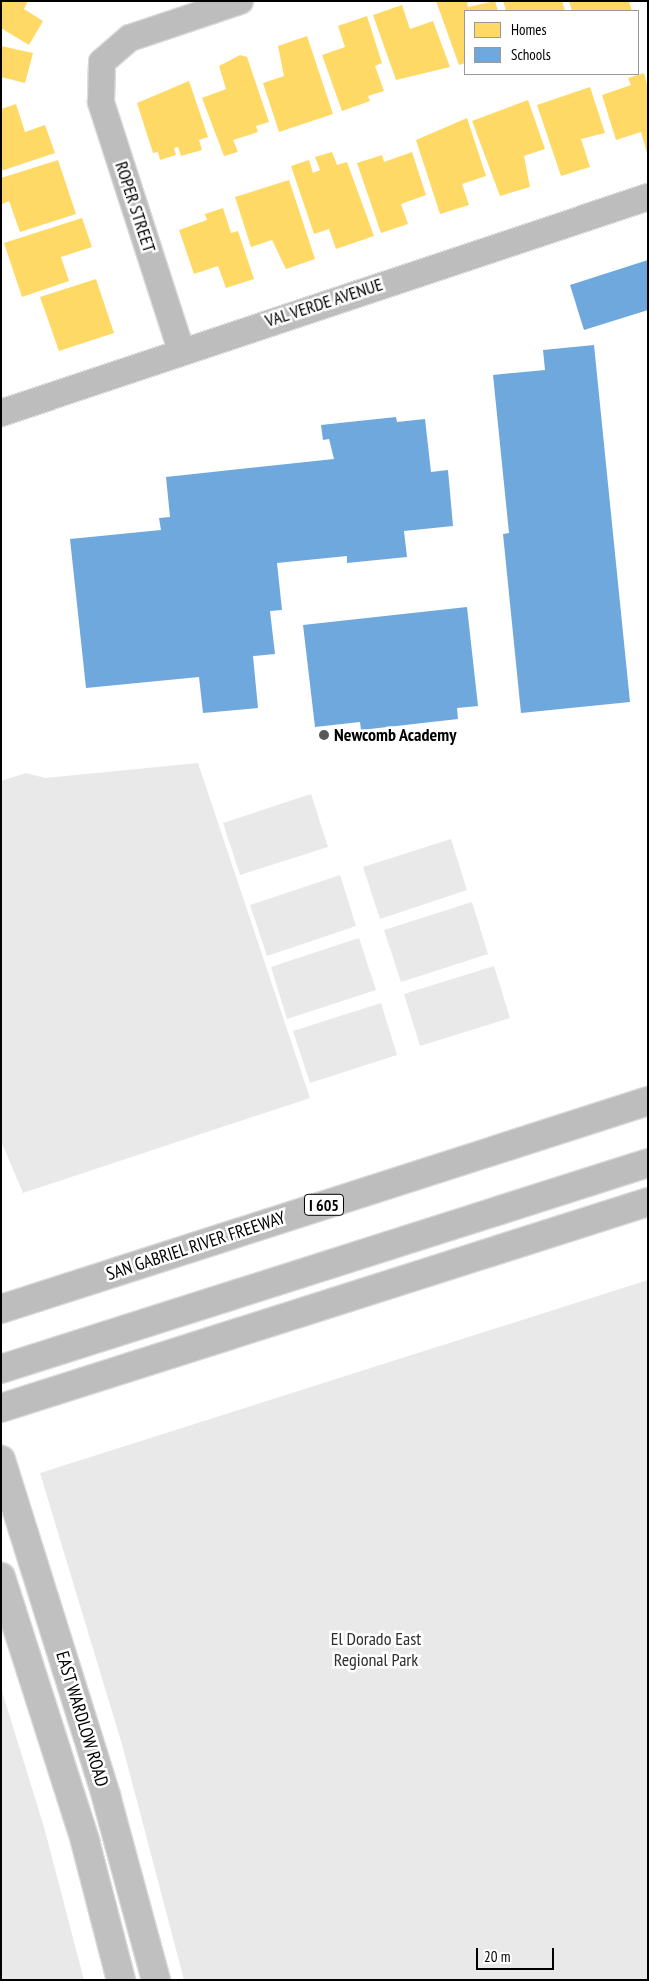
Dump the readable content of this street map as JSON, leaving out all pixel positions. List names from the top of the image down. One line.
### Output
{"streets":{"highway":["I 605","SAN GABRIEL RIVER FREEWAY"],"main road":["EAST WARDLOW ROAD"],"street":["ROPER STREET","VAL VERDE AVENUE"]},"crossings":[["ROPER STREET","VAL VERDE AVENUE"]],"parks":["El Dorado East Regional Park"],"places":["Newcomb Academy"],"legend":["Homes","Schools"],"scale_bar":"20 m"}
